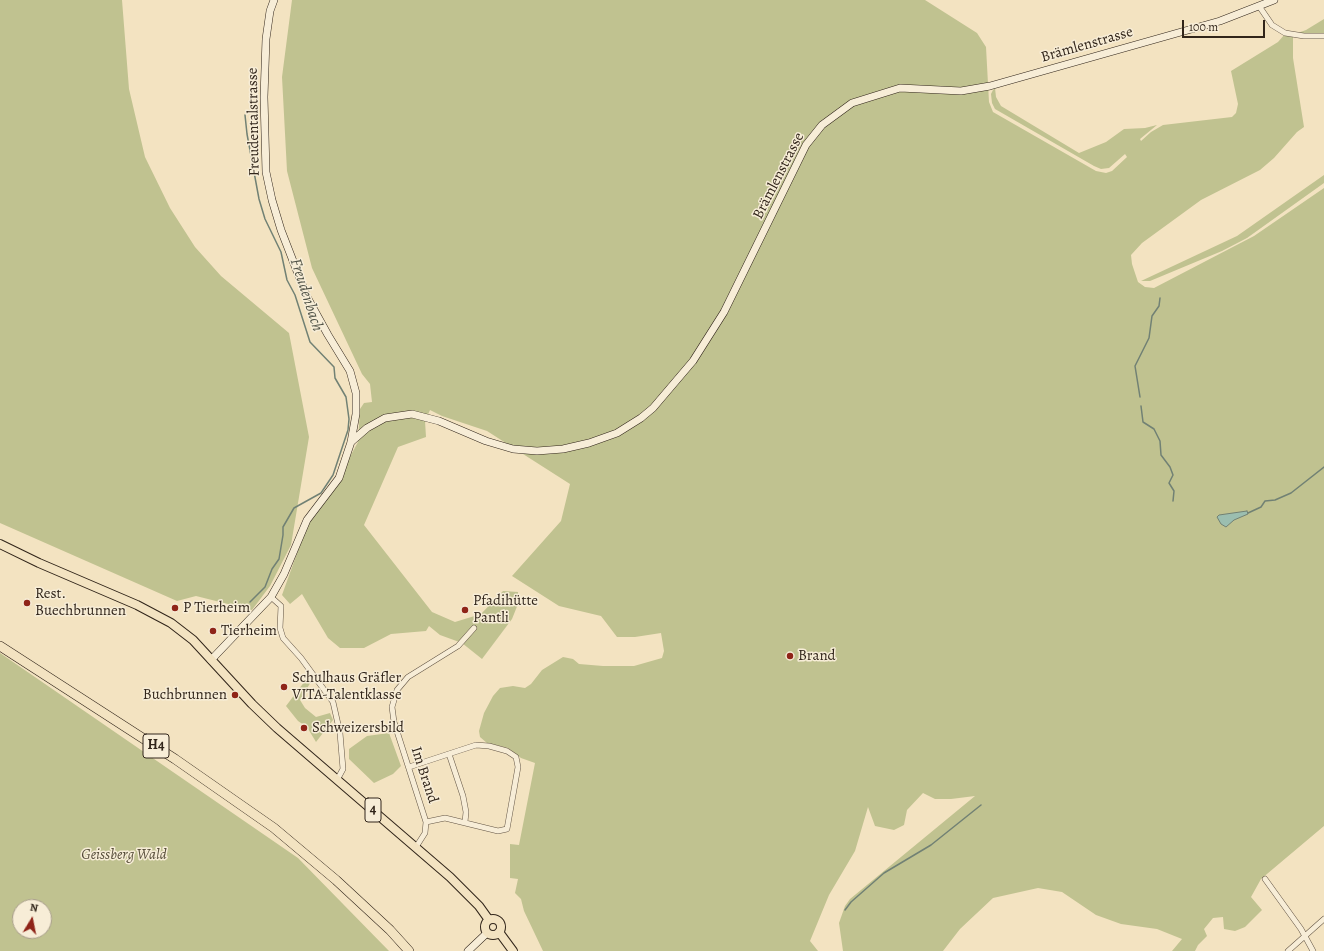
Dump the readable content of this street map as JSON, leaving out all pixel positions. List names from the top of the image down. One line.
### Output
{"streets":{"highway":["H4"],"main road":["4"],"street":["Brämlenstrasse","Freudentalstrasse","Im Brand"]},"crossings":[["Brämlenstrasse","Freudentalstrasse"],["Freudentalstrasse","4"],["Im Brand","4"]],"water":["Freudenbach"],"parks":["Geissberg Wald"],"places":["Rest. Buechbrunnen","P Tierheim","Pfadihütte Pantli","Tierheim","Brand","Schulhaus Gräfler VITA-Talentklasse","Buchbrunnen","Schweizersbild"],"scale_bar":"100 m","north":"top"}
